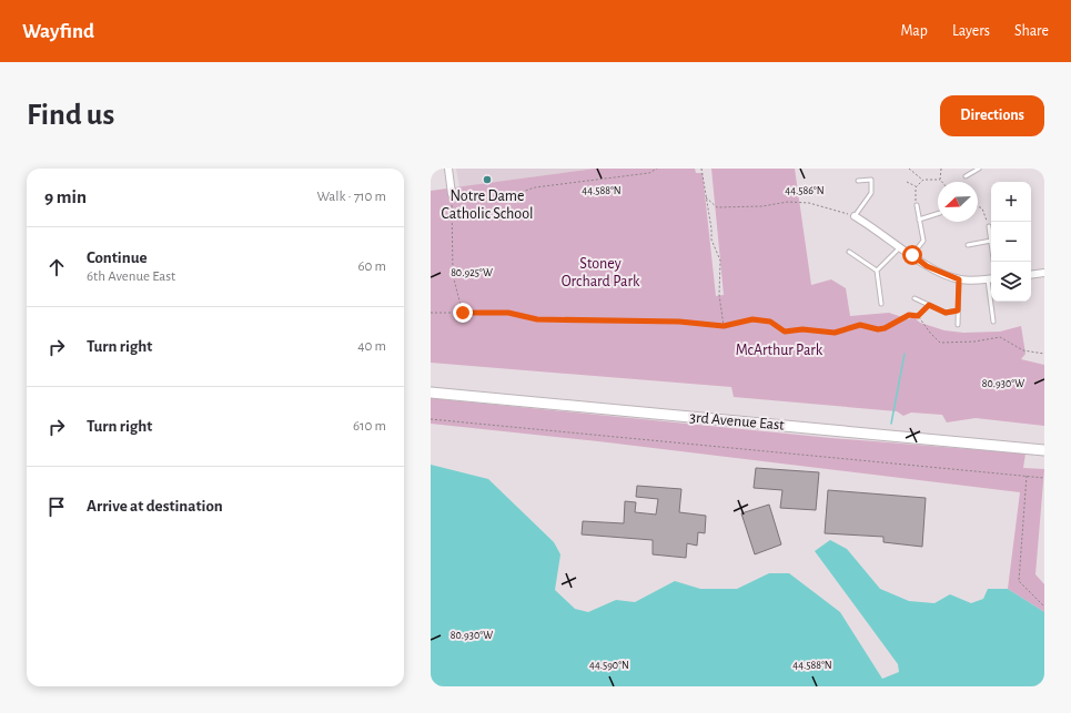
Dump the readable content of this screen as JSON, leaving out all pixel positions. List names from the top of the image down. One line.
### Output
{"streets":{"main road":["3rd Avenue East"]},"parks":["Stoney Orchard Park","McArthur Park"],"places":["Notre Dame Catholic School"],"north":"bottom left","page":{"header":"Wayfind","nav":["Map","Layers","Share"],"buttons":"Directions","title":"Find us","heading":["9 min","Walk · 710 m"],"map_buttons":["+","−"],"list":[["Continue","6th Avenue East","60 m"],["Turn right","40 m"],["Turn right","610 m"],"Arrive at destination"]},"coordinates":["44.588°N","44.586°N","80.925°W","80.930°W","44.590°N"]}
